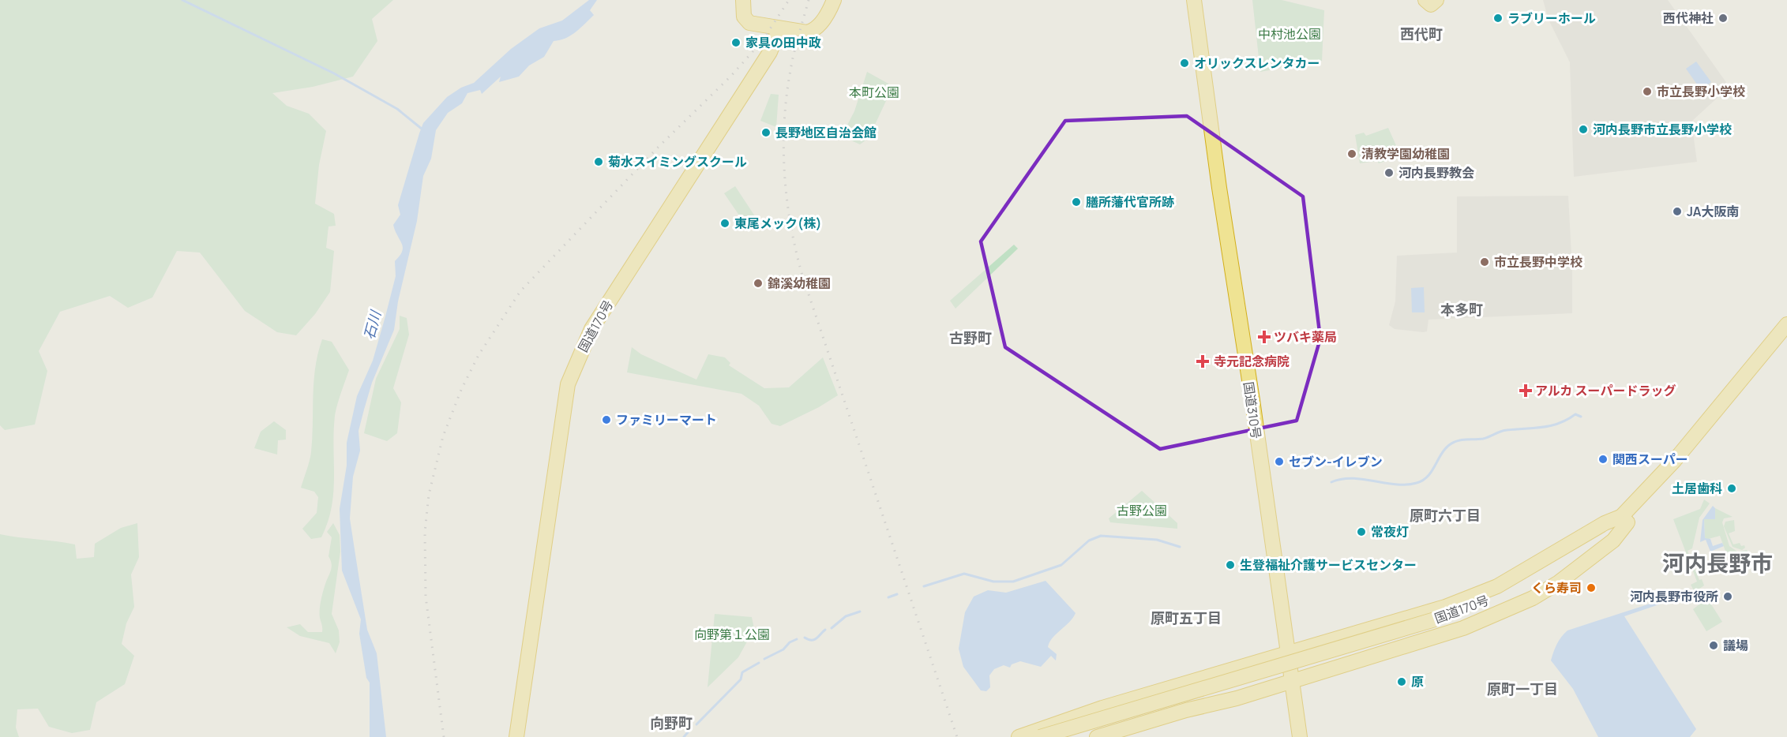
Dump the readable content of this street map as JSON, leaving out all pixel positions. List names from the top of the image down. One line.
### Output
{"streets":{"highway":["国道170号","国道310号"]},"districts":["西代町","本多町","古野町","原町六丁目","河内長野市","原町五丁目","原町一丁目","向野町"],"water":["石川"],"parks":["中村池公園","本町公園","古野公園","向野第１公園"],"places":{"other":["ラブリーホール","西代神社","家具の田中政","オリックスレンタカー","市立長野小学校","河内長野市立長野小学校","長野地区自治会館","清教学園幼稚園","菊水スイミングスクール","河内長野教会","膳所藩代官所跡","JA大阪南","東尾メック(株)","市立長野中学校","錦溪幼稚園","ファミリーマート","関西スーパー","セブン-イレブン","土居歯科","常夜灯","生登福祉介護サービスセンター","くら寿司","河内長野市役所","議場","原"],"health":["ツバキ薬局","寺元記念病院","アルカ スーパードラッグ"]}}
